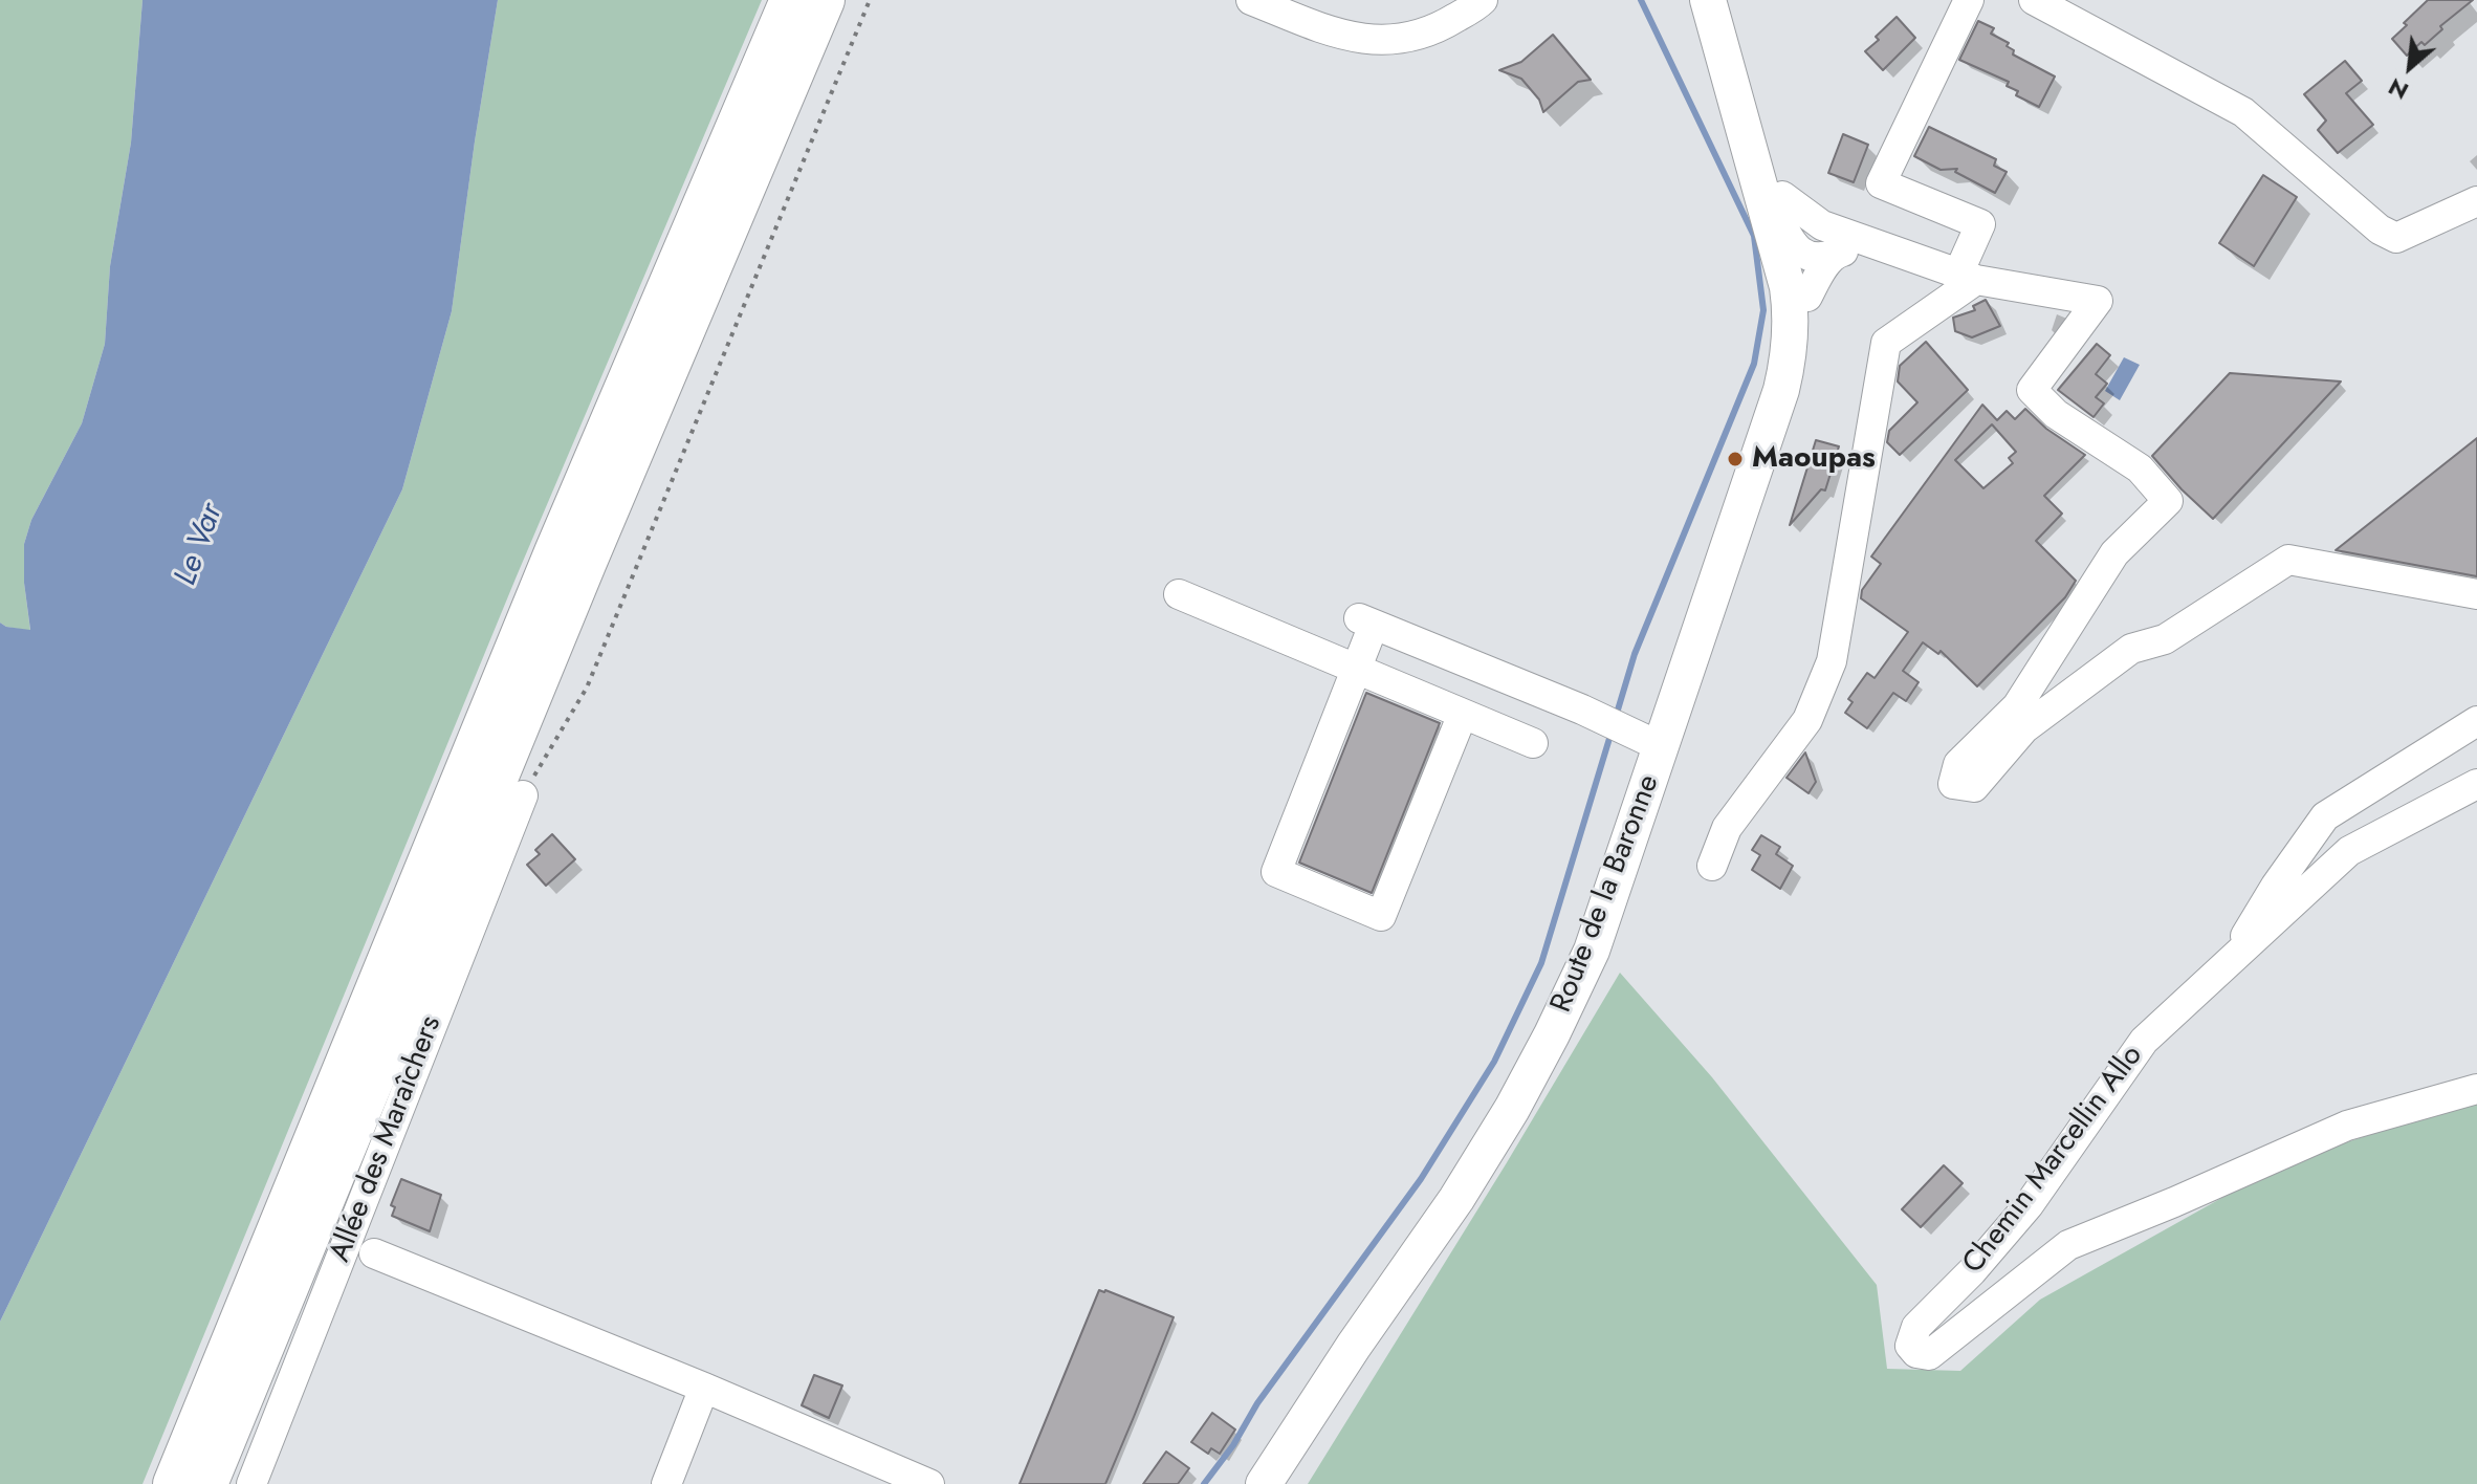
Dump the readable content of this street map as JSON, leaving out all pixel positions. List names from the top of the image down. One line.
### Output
{"streets":{"main road":["Route de la Baronne"],"street":["Allée des Maraîchers","Chemin Marcellin Allo"]},"water":["Le Var"],"places":["Maoupas"],"north":"bottom left"}
